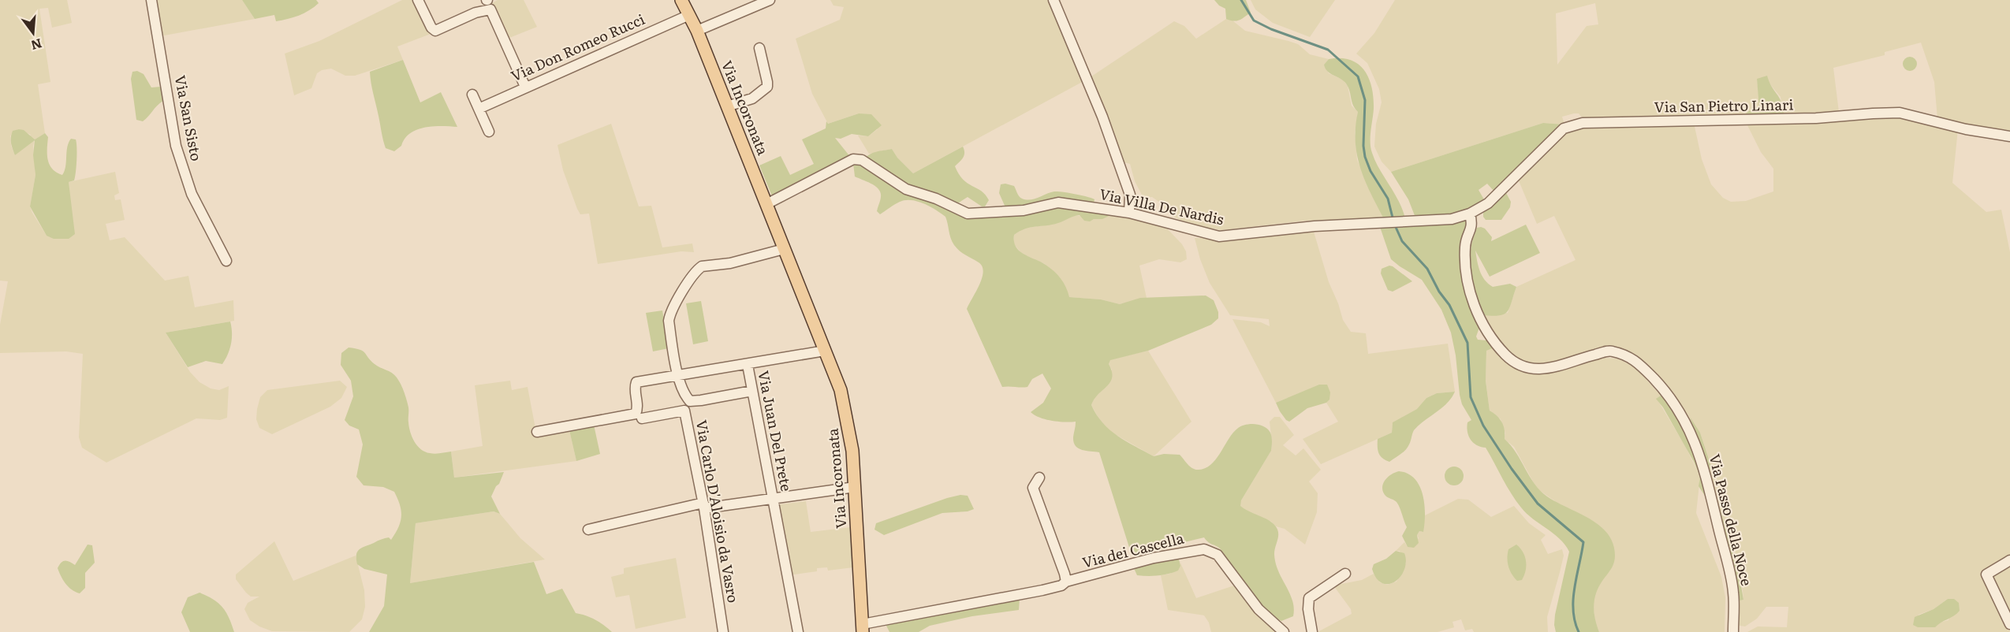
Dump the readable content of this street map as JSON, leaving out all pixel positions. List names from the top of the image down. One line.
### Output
{"streets":{"main road":["Via Incoronata"],"street":["Via Don Romeo Rucci","Via San Pietro Linari","Via San Sisto","Via Villa De Nardis","Via Juan Del Prete","Via Carlo D'Aloisio da Vasro","Via Passo della Noce","Via dei Cascella"]},"crossings":[["Via Don Romeo Rucci","Via Incoronata"],["Via San Pietro Linari","Via Villa De Nardis"],["Via San Pietro Linari","Via Passo della Noce"],["Via Incoronata","Via Villa De Nardis"],["Via Incoronata","Via dei Cascella"]],"north":"bottom"}
